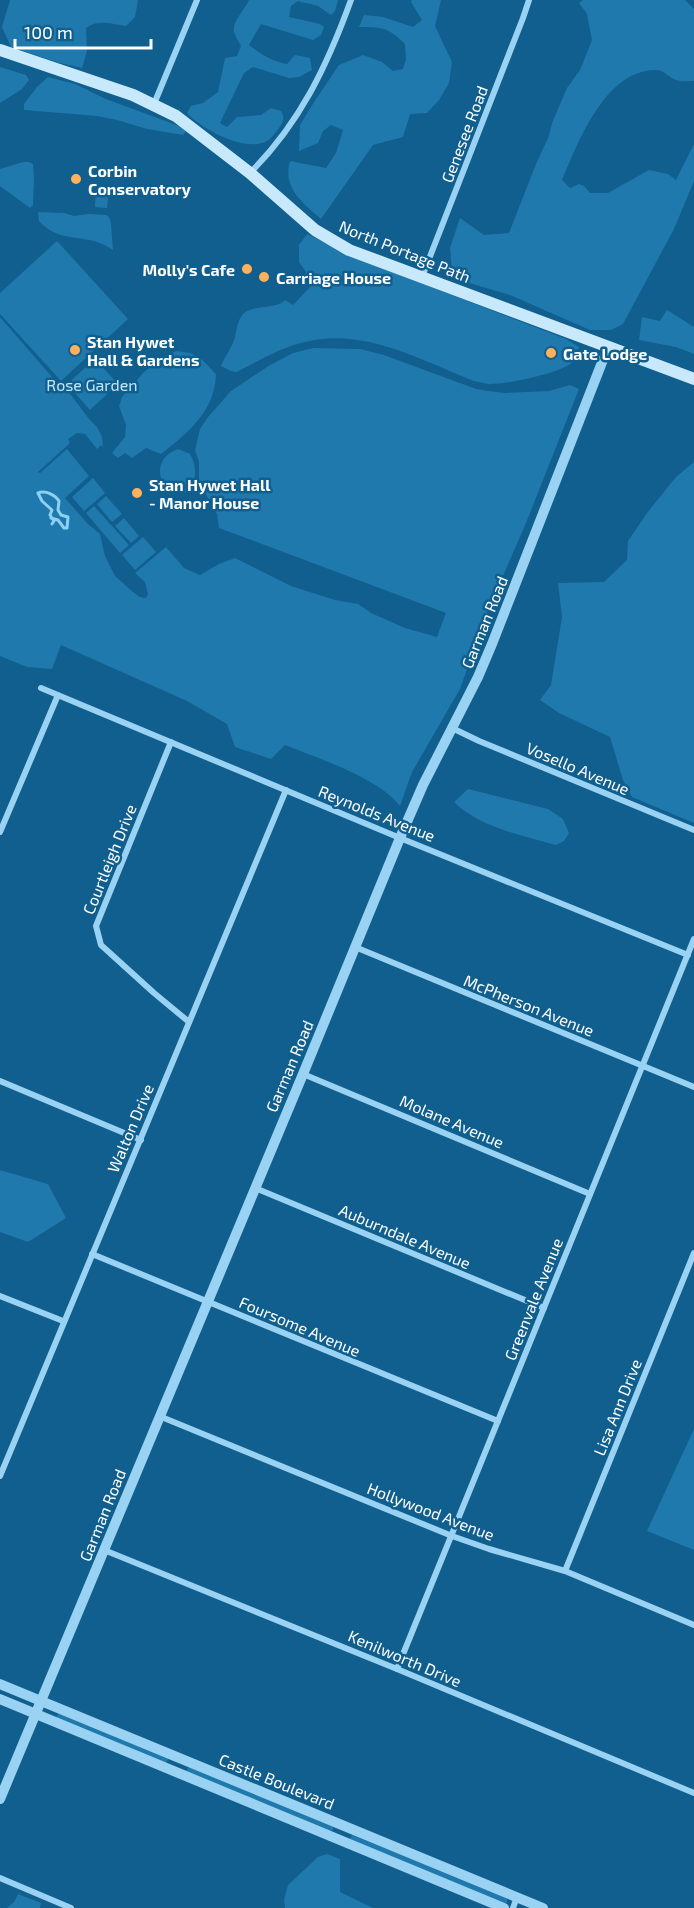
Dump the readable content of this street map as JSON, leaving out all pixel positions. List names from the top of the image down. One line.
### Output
{"streets":{"main road":["North Portage Path"],"street":["Genesee Road","Garman Road","Vosello Avenue","Reynolds Avenue","Courtleigh Drive","McPherson Avenue","Molane Avenue","Walton Drive","Auburndale Avenue","Greenvale Avenue","Foursome Avenue","Lisa Ann Drive","Hollywood Avenue","Kenilworth Drive","Castle Boulevard"]},"crossings":[["Genesee Road","North Portage Path"],["North Portage Path","Garman Road"],["Garman Road","Vosello Avenue"],["Garman Road","Reynolds Avenue"],["Garman Road","McPherson Avenue"],["Garman Road","Molane Avenue"],["Garman Road","Auburndale Avenue"],["Garman Road","Foursome Avenue"],["Garman Road","Hollywood Avenue"],["Garman Road","Kenilworth Drive"],["Garman Road","Castle Boulevard"],["Reynolds Avenue","Courtleigh Drive"],["Reynolds Avenue","Walton Drive"],["Reynolds Avenue","Greenvale Avenue"],["Courtleigh Drive","Walton Drive"],["McPherson Avenue","Greenvale Avenue"],["Molane Avenue","Greenvale Avenue"],["Walton Drive","Foursome Avenue"],["Auburndale Avenue","Greenvale Avenue"],["Greenvale Avenue","Foursome Avenue"],["Greenvale Avenue","Hollywood Avenue"],["Greenvale Avenue","Kenilworth Drive"],["Lisa Ann Drive","Hollywood Avenue"]],"parks":["Rose Garden"],"places":["Corbin Conservatory","Molly's Cafe","Carriage House","Stan Hywet Hall & Gardens","Gate Lodge","Stan Hywet Hall - Manor House"],"scale_bar":"100 m"}
